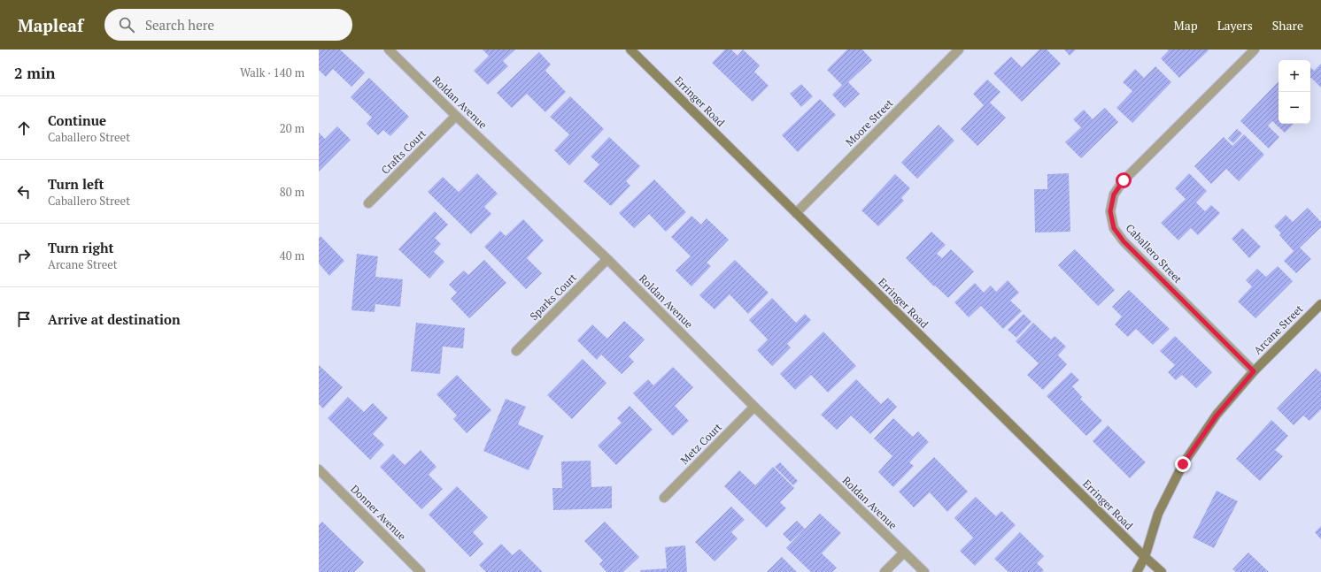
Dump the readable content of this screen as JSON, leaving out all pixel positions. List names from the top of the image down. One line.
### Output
{"streets":{"main road":["Erringer Road","Arcane Street"],"street":["Roldan Avenue","Moore Street","Crafts Court","Caballero Street","Sparks Court","Metz Court","Donner Avenue"]},"crossings":[["Erringer Road","Moore Street"],["Erringer Road","Arcane Street"],["Roldan Avenue","Crafts Court"],["Roldan Avenue","Sparks Court"],["Roldan Avenue","Metz Court"],["Caballero Street","Arcane Street"]],"page":{"header":"Mapleaf","search":"Search here","nav":["Map","Layers","Share"],"heading":["2 min","Walk · 140 m"],"map_buttons":["+","−"],"list":[["Continue","Caballero Street","20 m"],["Turn left","Caballero Street","80 m"],["Turn right","Arcane Street","40 m"],"Arrive at destination"]}}
